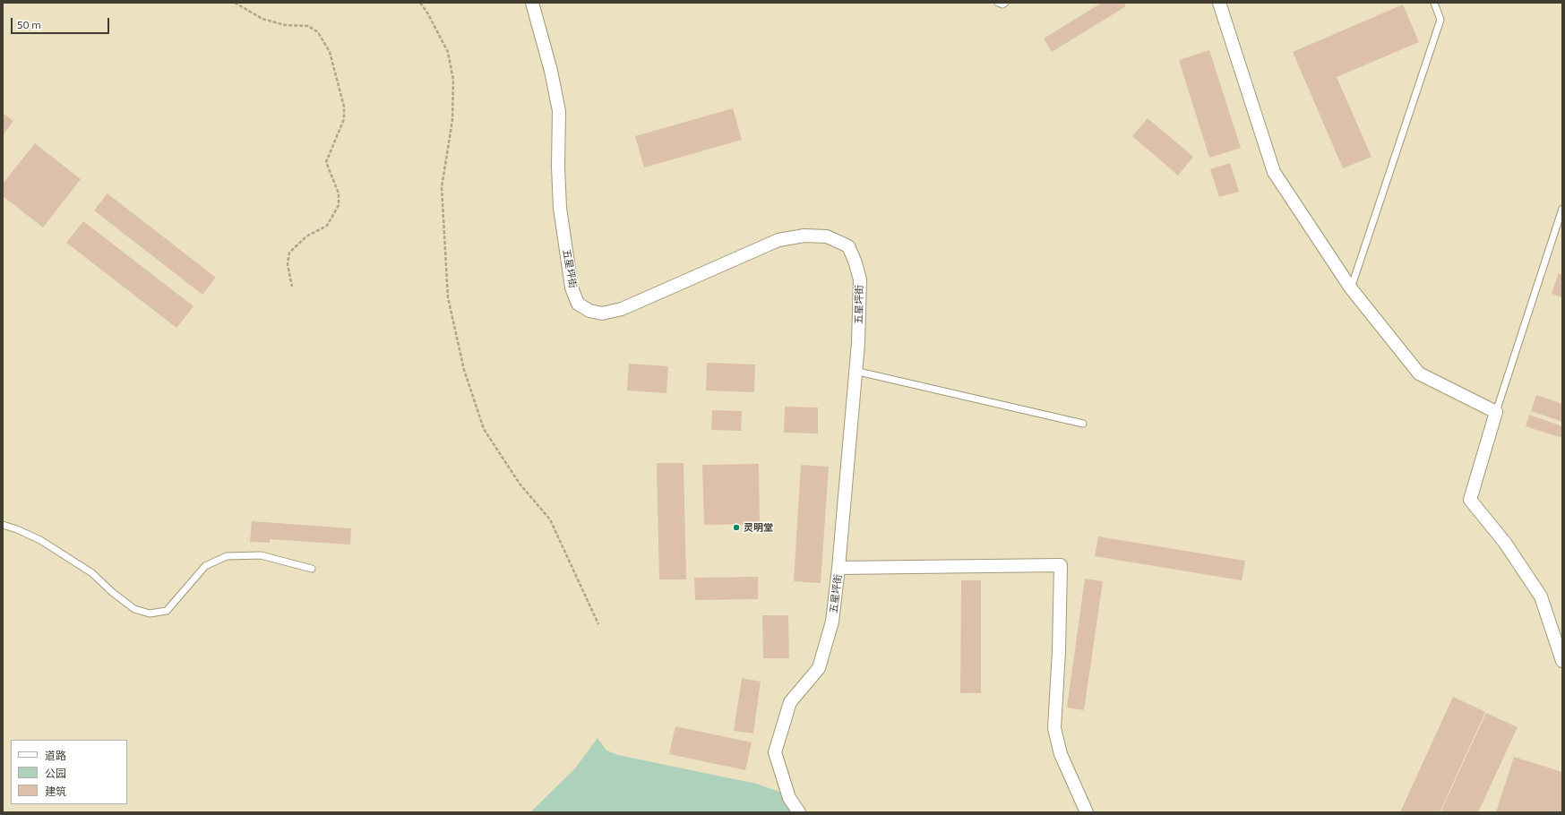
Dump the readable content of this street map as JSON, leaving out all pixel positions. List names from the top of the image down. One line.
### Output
{"streets":{"street":["五星坪街"]},"places":["灵明堂"],"legend":["道路","公园","建筑"],"scale_bar":"50 m"}
